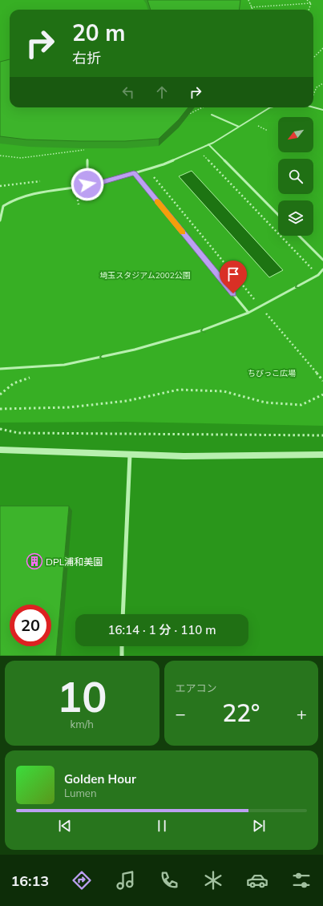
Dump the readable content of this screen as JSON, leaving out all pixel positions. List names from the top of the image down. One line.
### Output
{"parks":["埼玉スタジアム2002公園","ちびっこ広場"],"places":{"building":["DPL浦和美園"]},"north":"bottom left","page":{"turn":["20 m","右折"],"limit":"20","trip":"16:14 · 1 分 · 110 m","tile":[["10","km/h"],"エアコン"],"heat":["−","22°","+"],"song":["Golden Hour","Lumen"],"tabs":"16:13"}}
